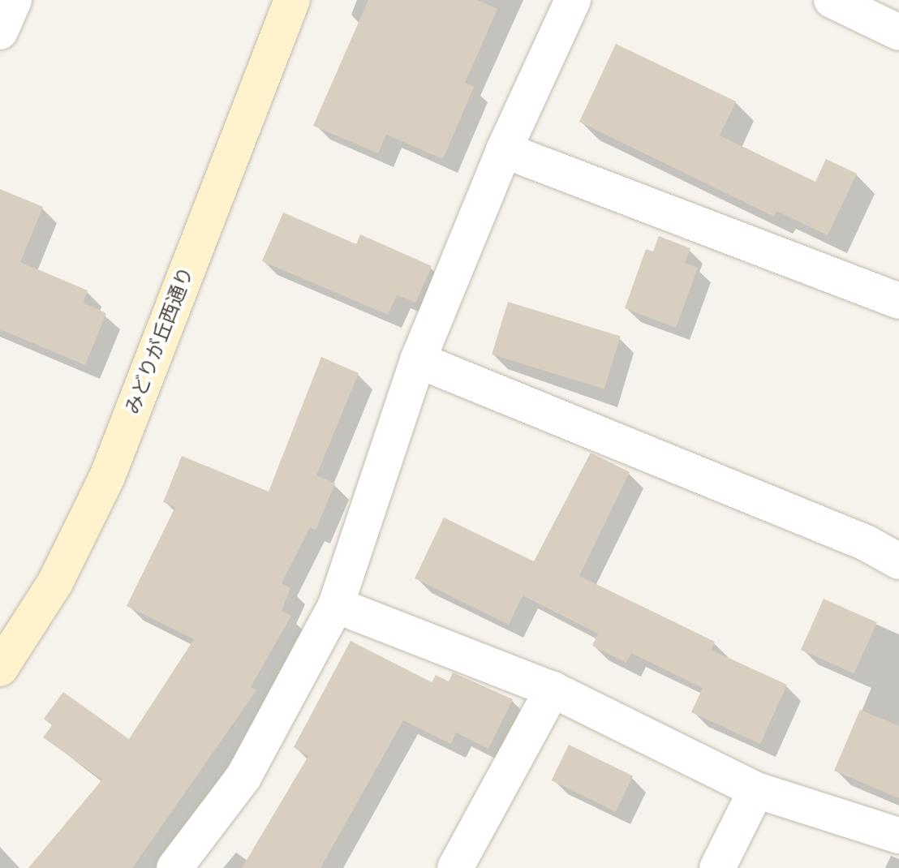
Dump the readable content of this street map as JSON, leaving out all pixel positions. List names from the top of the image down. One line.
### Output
{"streets":{"street":["みどりが丘西通り"]}}
